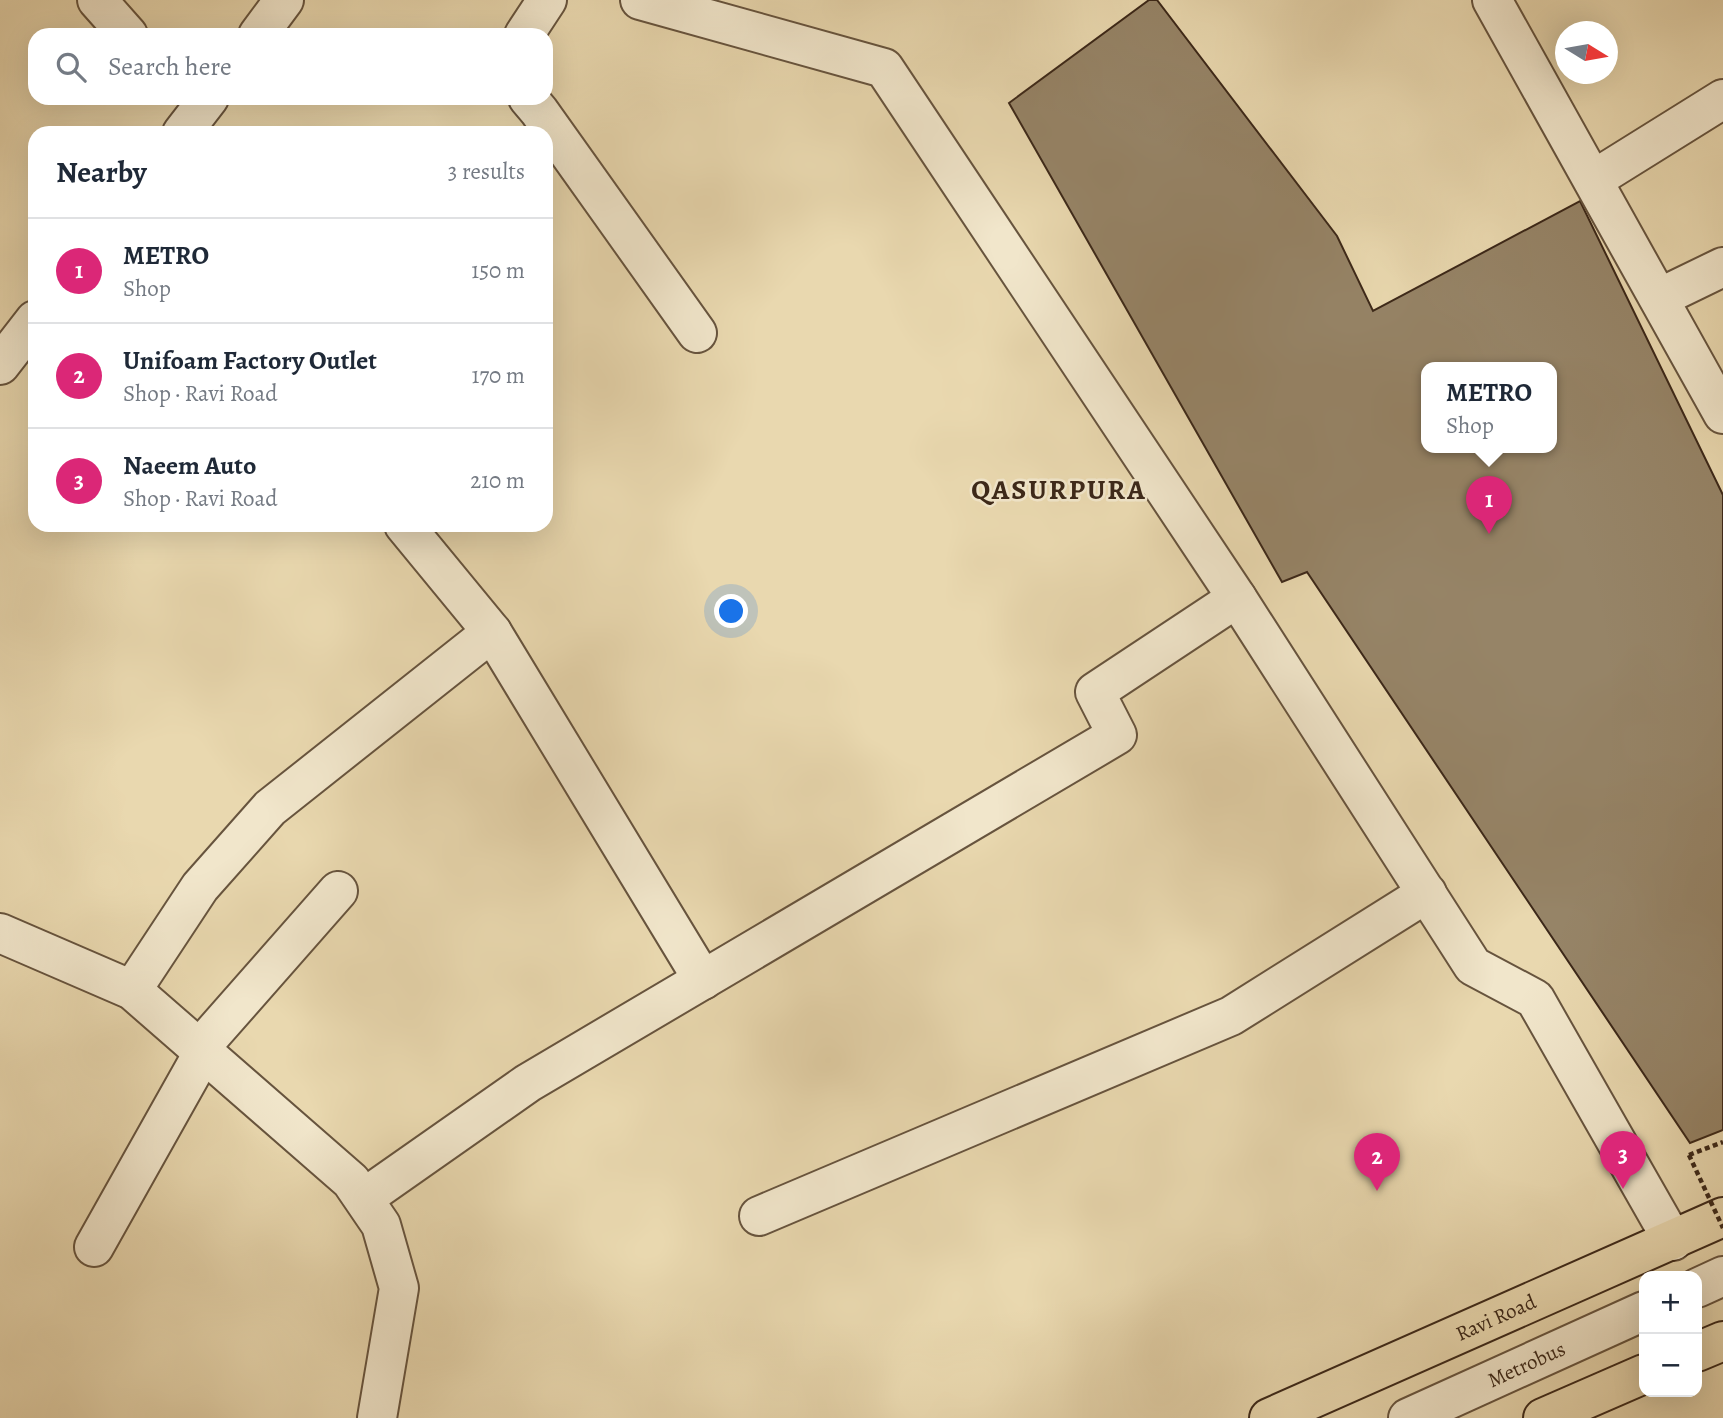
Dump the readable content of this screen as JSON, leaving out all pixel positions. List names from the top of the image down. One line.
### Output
{"streets":{"main road":["Ravi Road"],"street":["Metrobus"]},"districts":["QASURPURA"],"north":"right","page":{"search":"Search here","heading":["Nearby","3 results"],"list":[{"mark":"1","name":"METRO","note":"Shop","value":"150 m"},{"mark":"2","name":"Unifoam Factory Outlet","note":"Shop · Ravi Road","value":"170 m"},{"mark":"3","name":"Naeem Auto","note":"Shop · Ravi Road","value":"210 m"}],"popup":["METRO","Shop"],"pins":["1","3","2"],"map_buttons":["+","−"]}}
